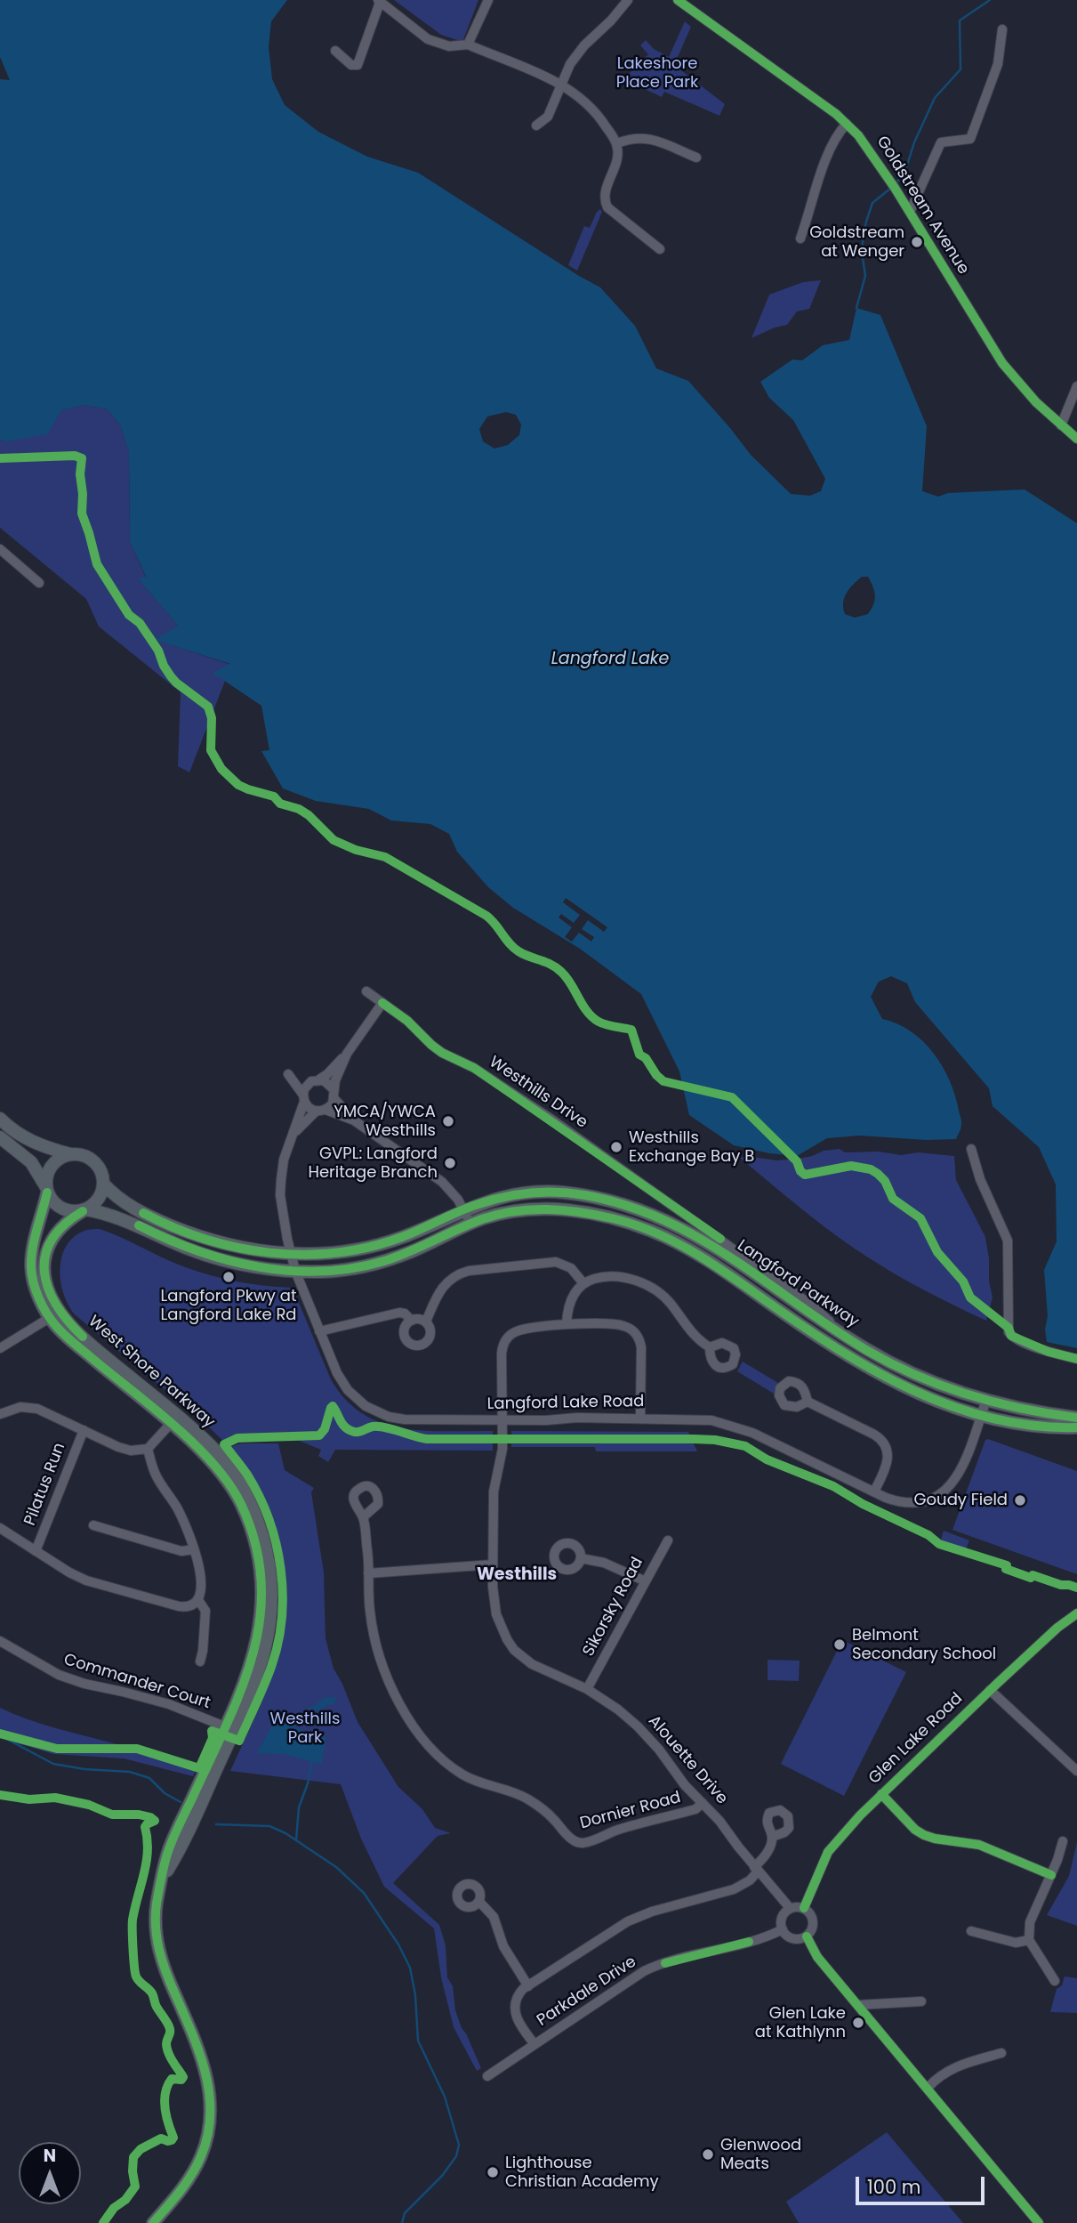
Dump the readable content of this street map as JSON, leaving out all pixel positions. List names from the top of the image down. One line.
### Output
{"streets":{"main road":["Langford Parkway","West Shore Parkway"],"street":["Goldstream Avenue","Westhills Drive","Langford Lake Road","Pilatus Run","Sikorsky Road","Commander Court","Glen Lake Road","Alouette Drive","Dornier Road","Parkdale Drive"]},"crossings":[["Westhills Drive","Langford Parkway"],["Langford Parkway","West Shore Parkway"],["Langford Parkway","Langford Lake Road"],["West Shore Parkway","Commander Court"],["Langford Lake Road","Alouette Drive"],["Sikorsky Road","Alouette Drive"],["Glen Lake Road","Alouette Drive"],["Glen Lake Road","Parkdale Drive"],["Alouette Drive","Dornier Road"],["Alouette Drive","Parkdale Drive"]],"districts":["Westhills"],"water":["Langford Lake"],"parks":["Lakeshore Place Park","Westhills Park"],"places":["Goldstream at Wenger","YMCA/YWCA Westhills","Westhills Exchange Bay B","GVPL: Langford Heritage Branch","Langford Pkwy at Langford Lake Rd","Goudy Field","Belmont Secondary School","Glen Lake at Kathlynn","Glenwood Meats","Lighthouse Christian Academy"],"scale_bar":"100 m","north":"top"}
